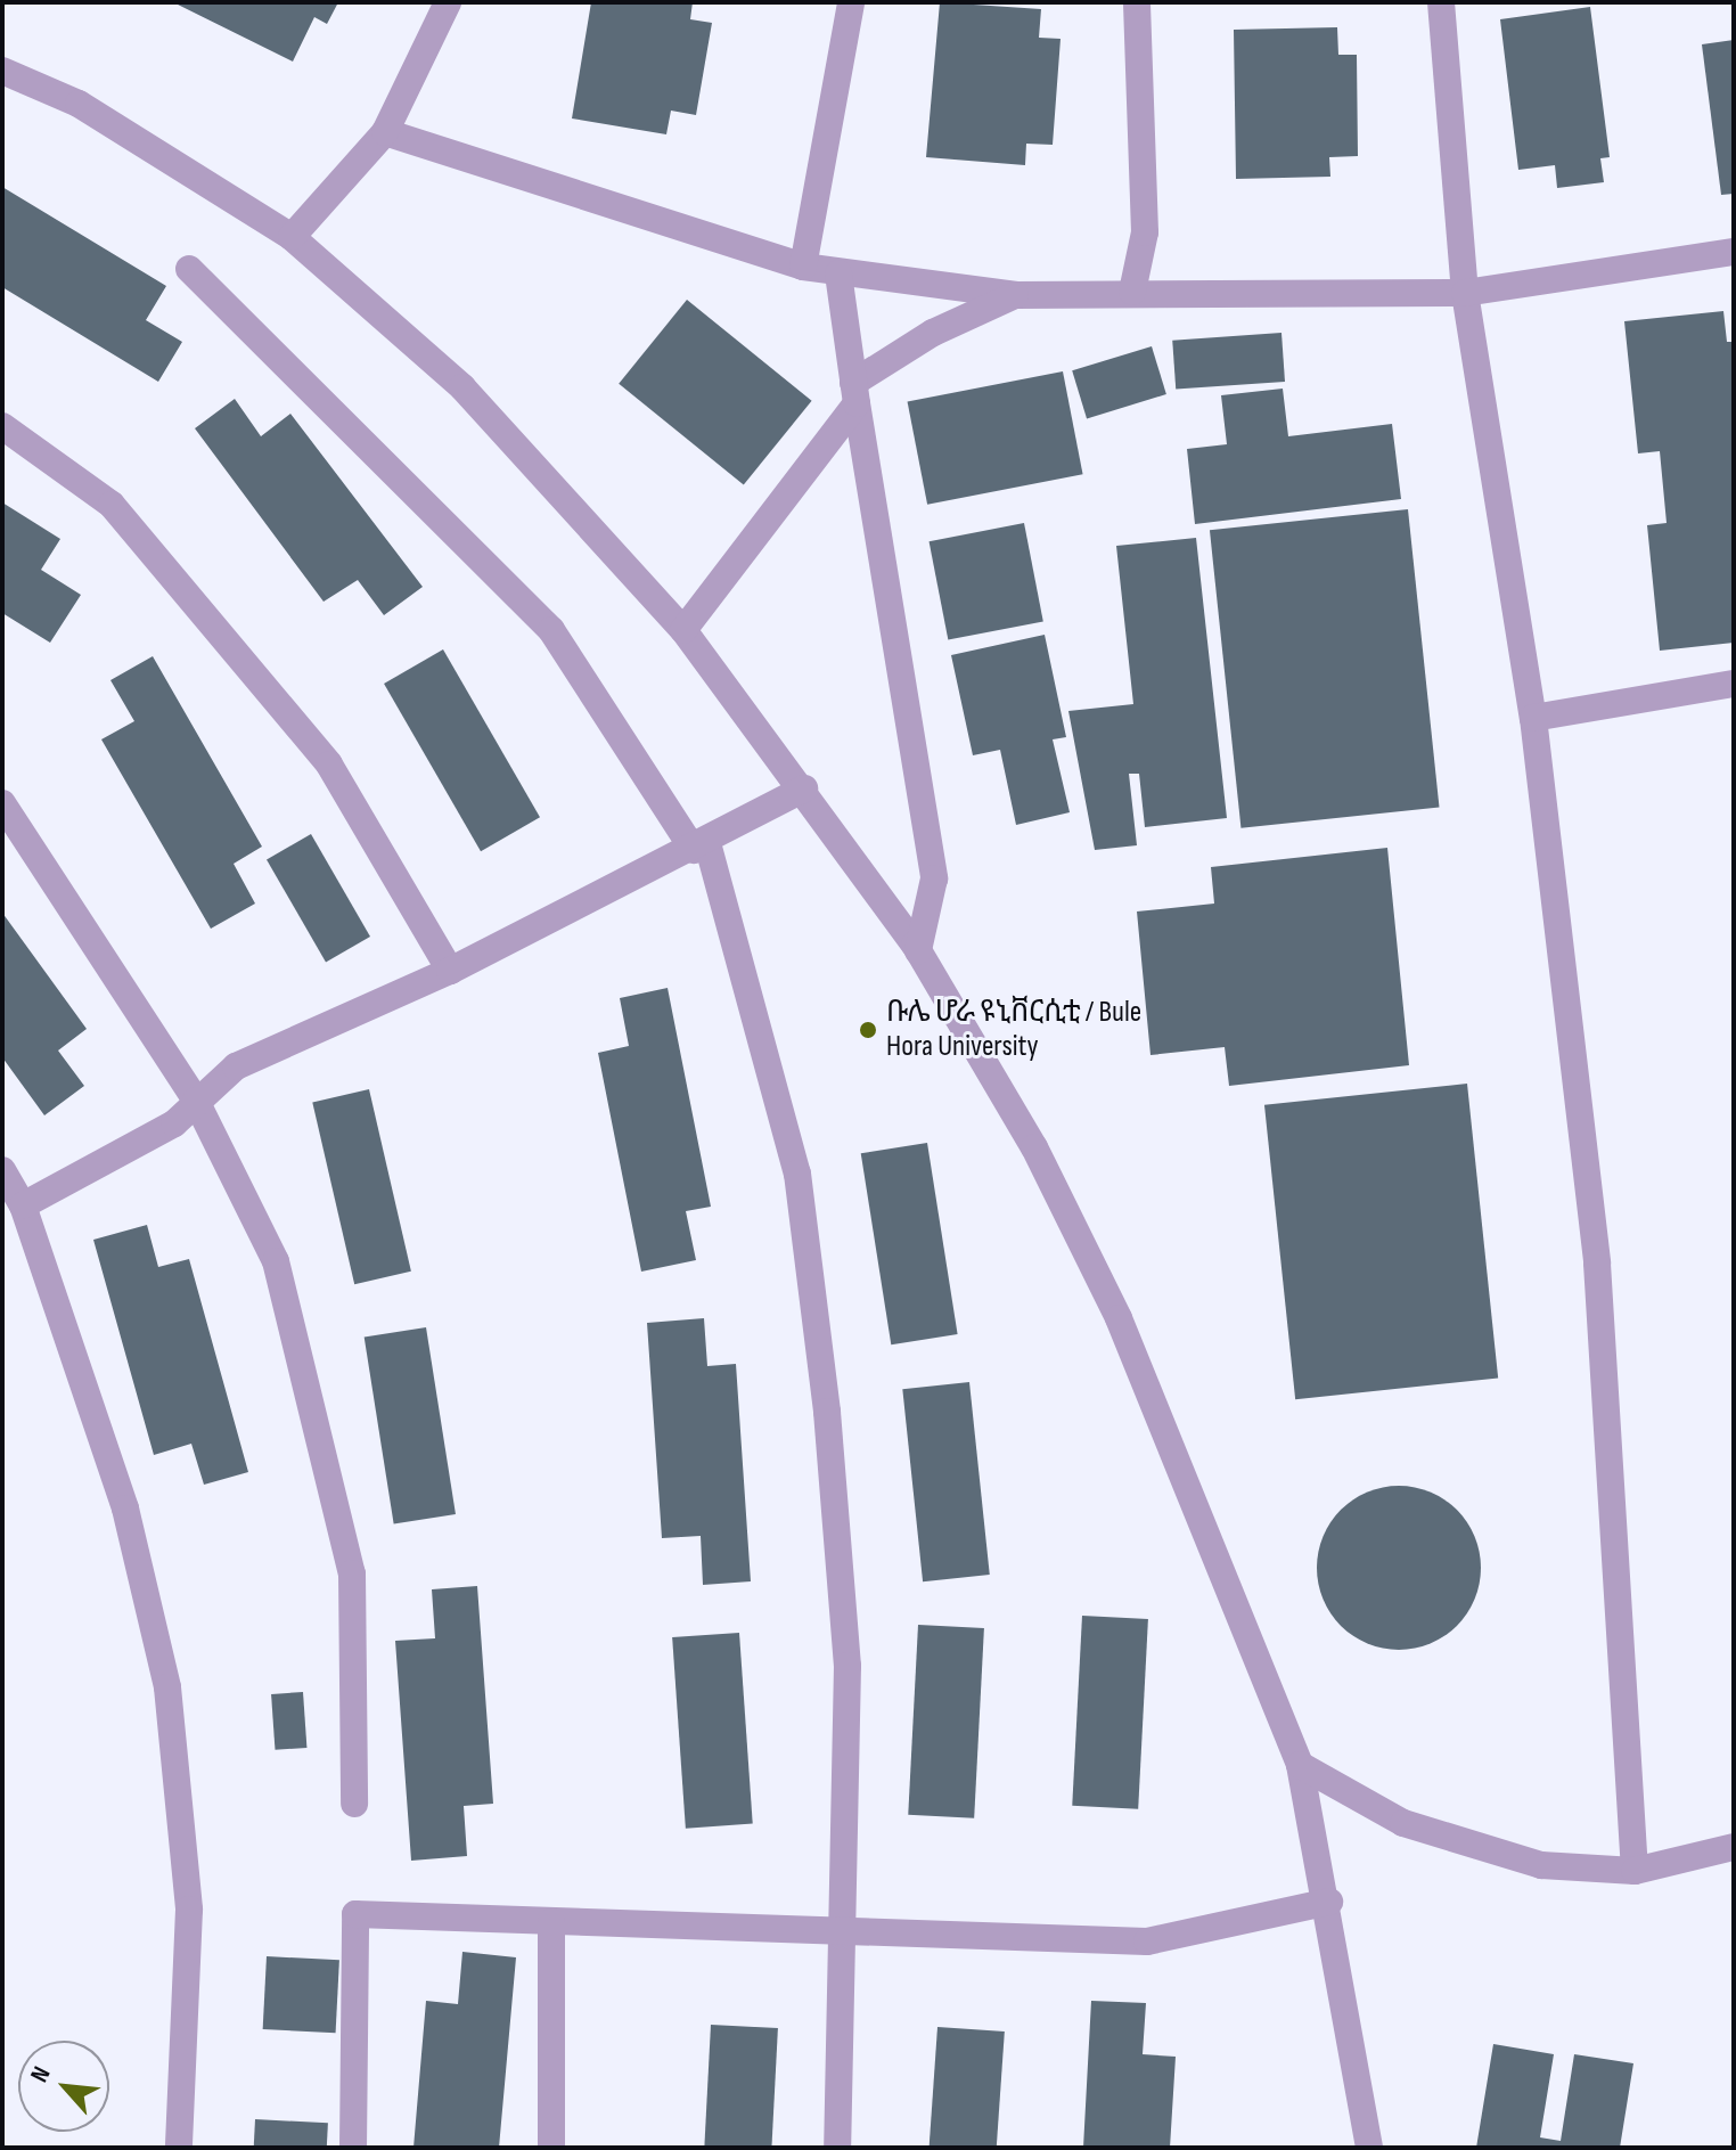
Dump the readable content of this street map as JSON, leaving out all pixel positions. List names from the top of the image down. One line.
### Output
{"places":["ቡሌ ሆራ ዩኒቨርሲቲ / Bule Hora University"],"north":"top left"}
